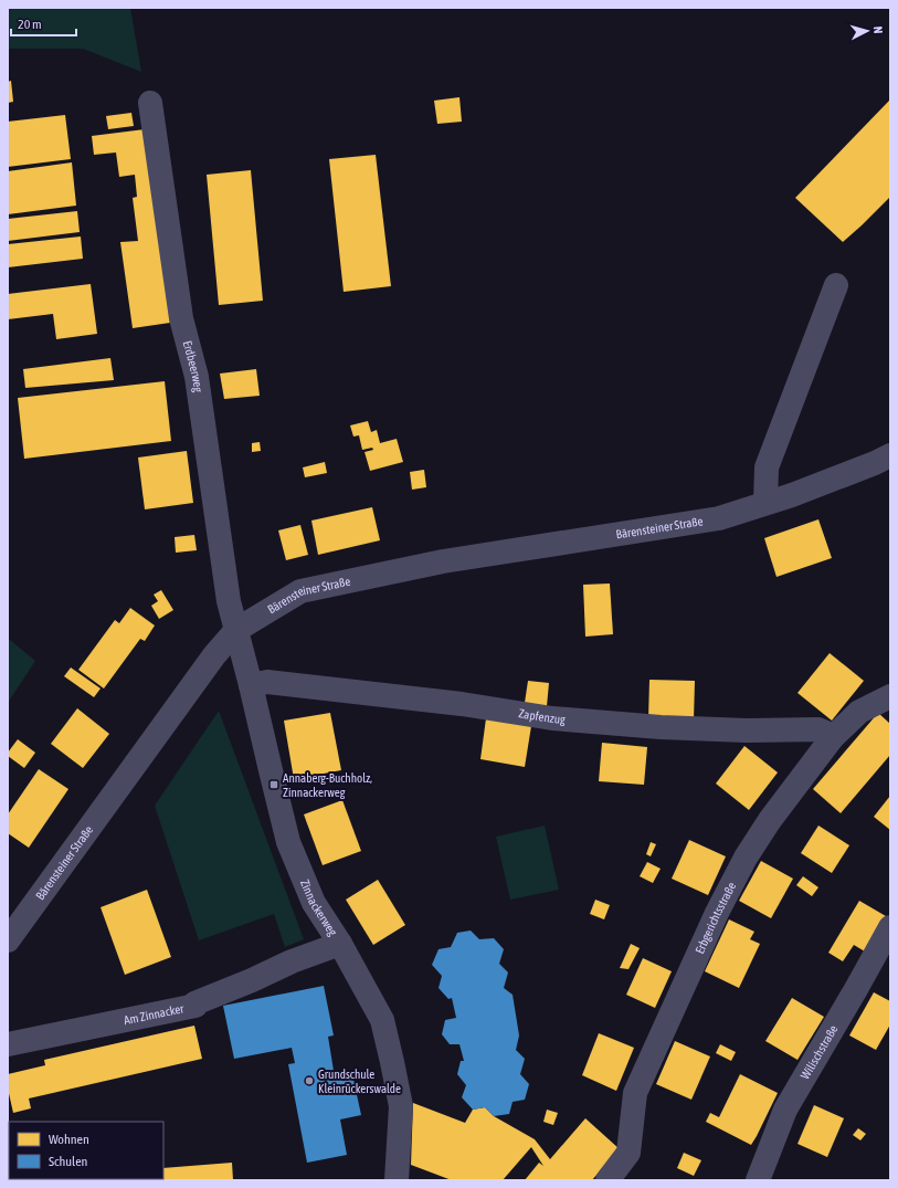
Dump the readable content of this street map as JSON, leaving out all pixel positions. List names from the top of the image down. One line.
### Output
{"streets":{"street":["Erdbeerweg","Bärensteiner Straße","Zapfenzug","Zinnackerweg","Erbgerichtsstraße","Am Zinnacker","Wilischstraße"]},"crossings":[["Erdbeerweg","Bärensteiner Straße"],["Erdbeerweg","Zinnackerweg"],["Bärensteiner Straße","Zinnackerweg"],["Zapfenzug","Zinnackerweg"],["Zapfenzug","Erbgerichtsstraße"],["Zinnackerweg","Am Zinnacker"]],"places":{"transit":["Annaberg-Buchholz, Zinnackerweg"],"other":["Grundschule Kleinrückerswalde"]},"legend":["Wohnen","Schulen"],"scale_bar":"20 m","north":"right"}
